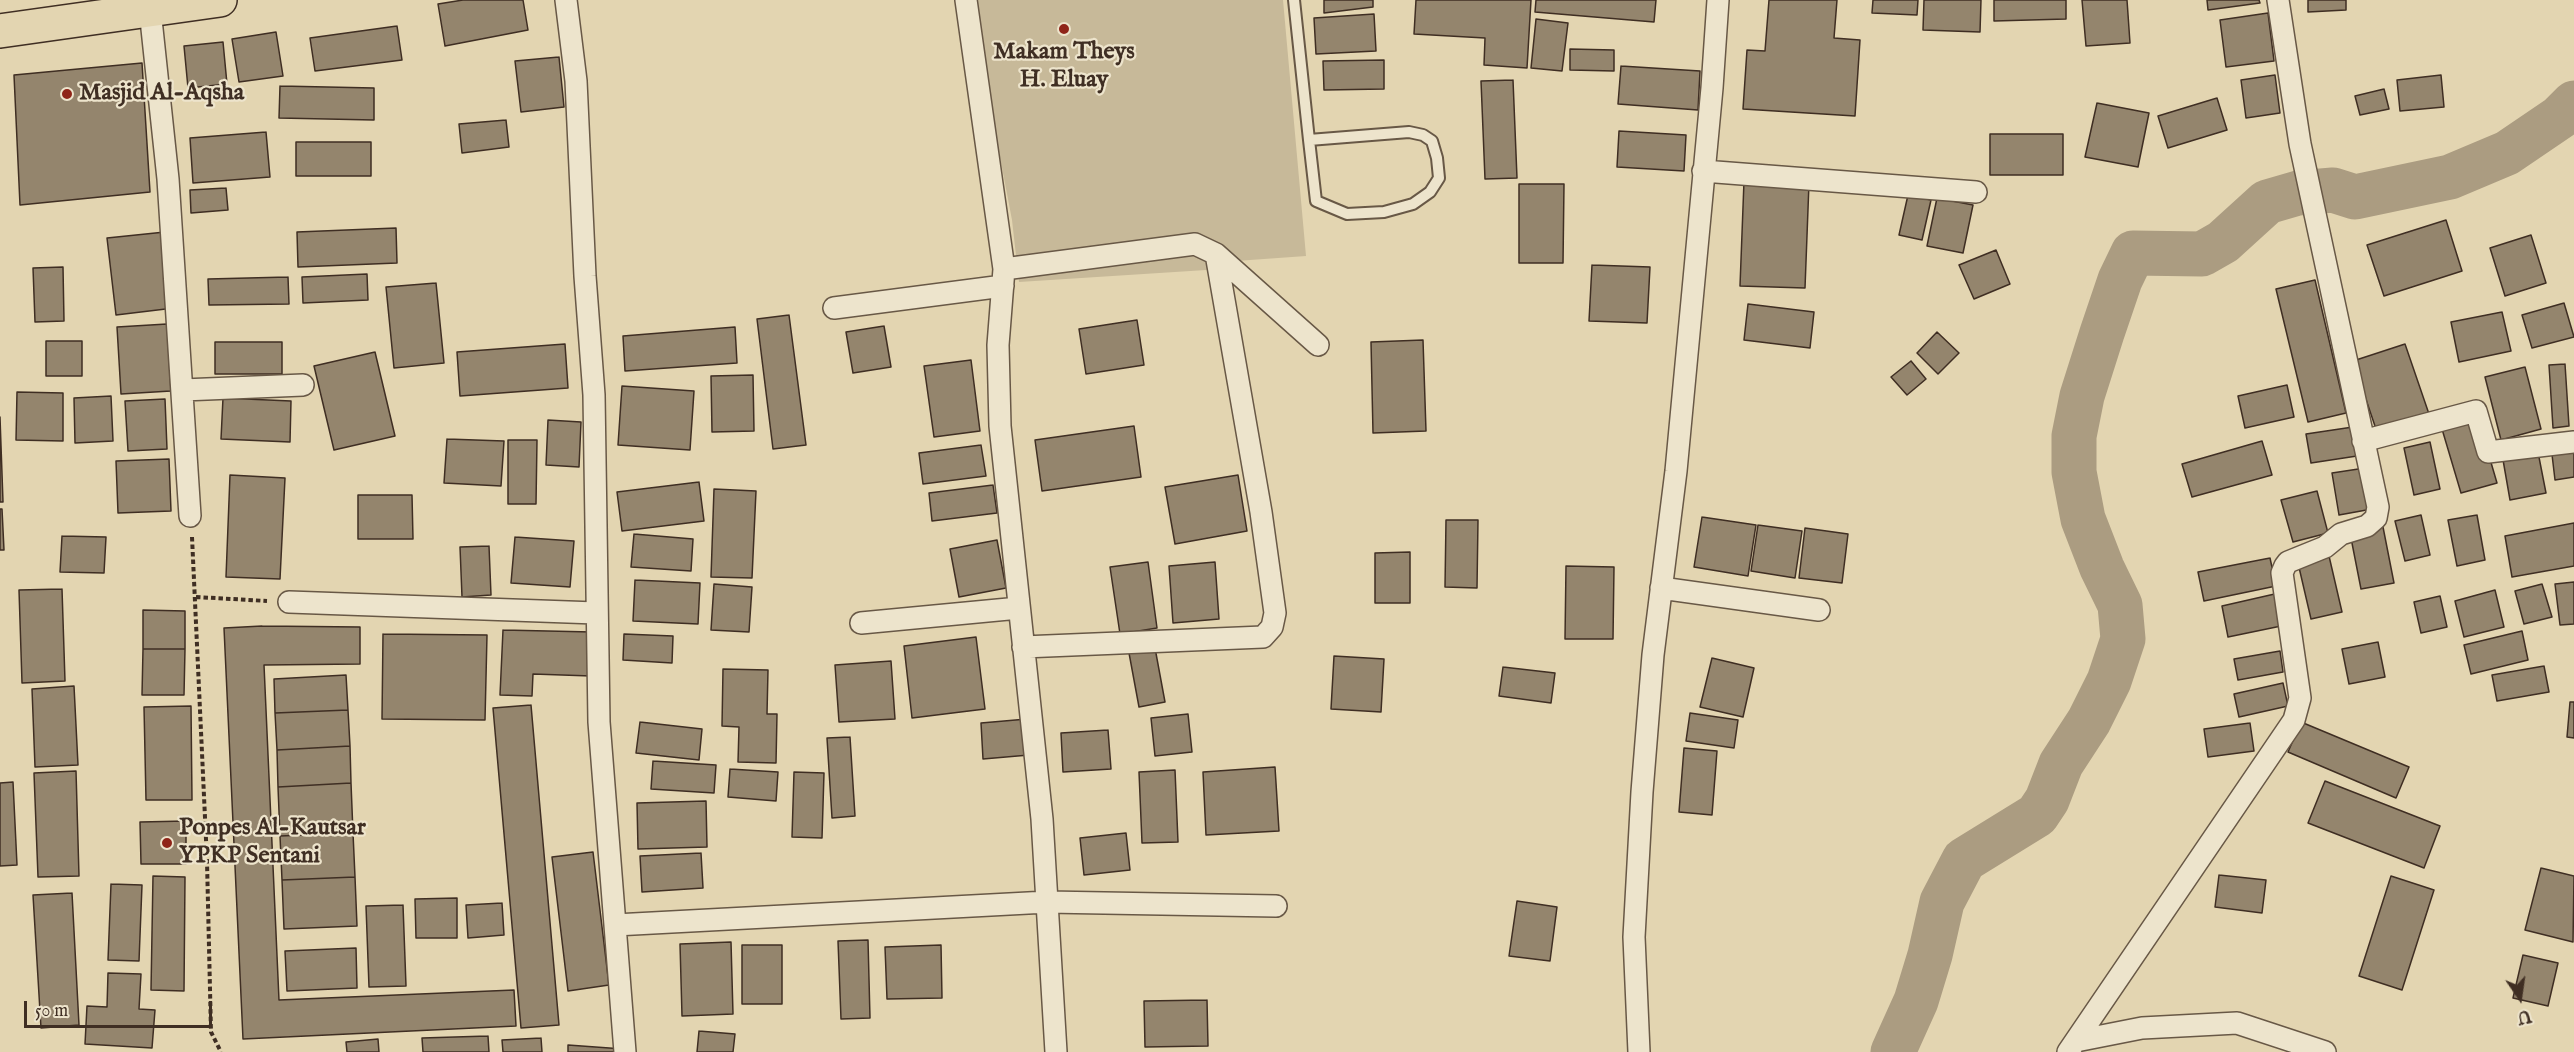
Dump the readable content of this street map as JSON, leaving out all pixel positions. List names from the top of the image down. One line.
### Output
{"places":["Makam Theys H. Eluay","Masjid Al-Aqsha","Ponpes Al-Kautsar YPKP Sentani"],"scale_bar":"50 m","north":"bottom"}
